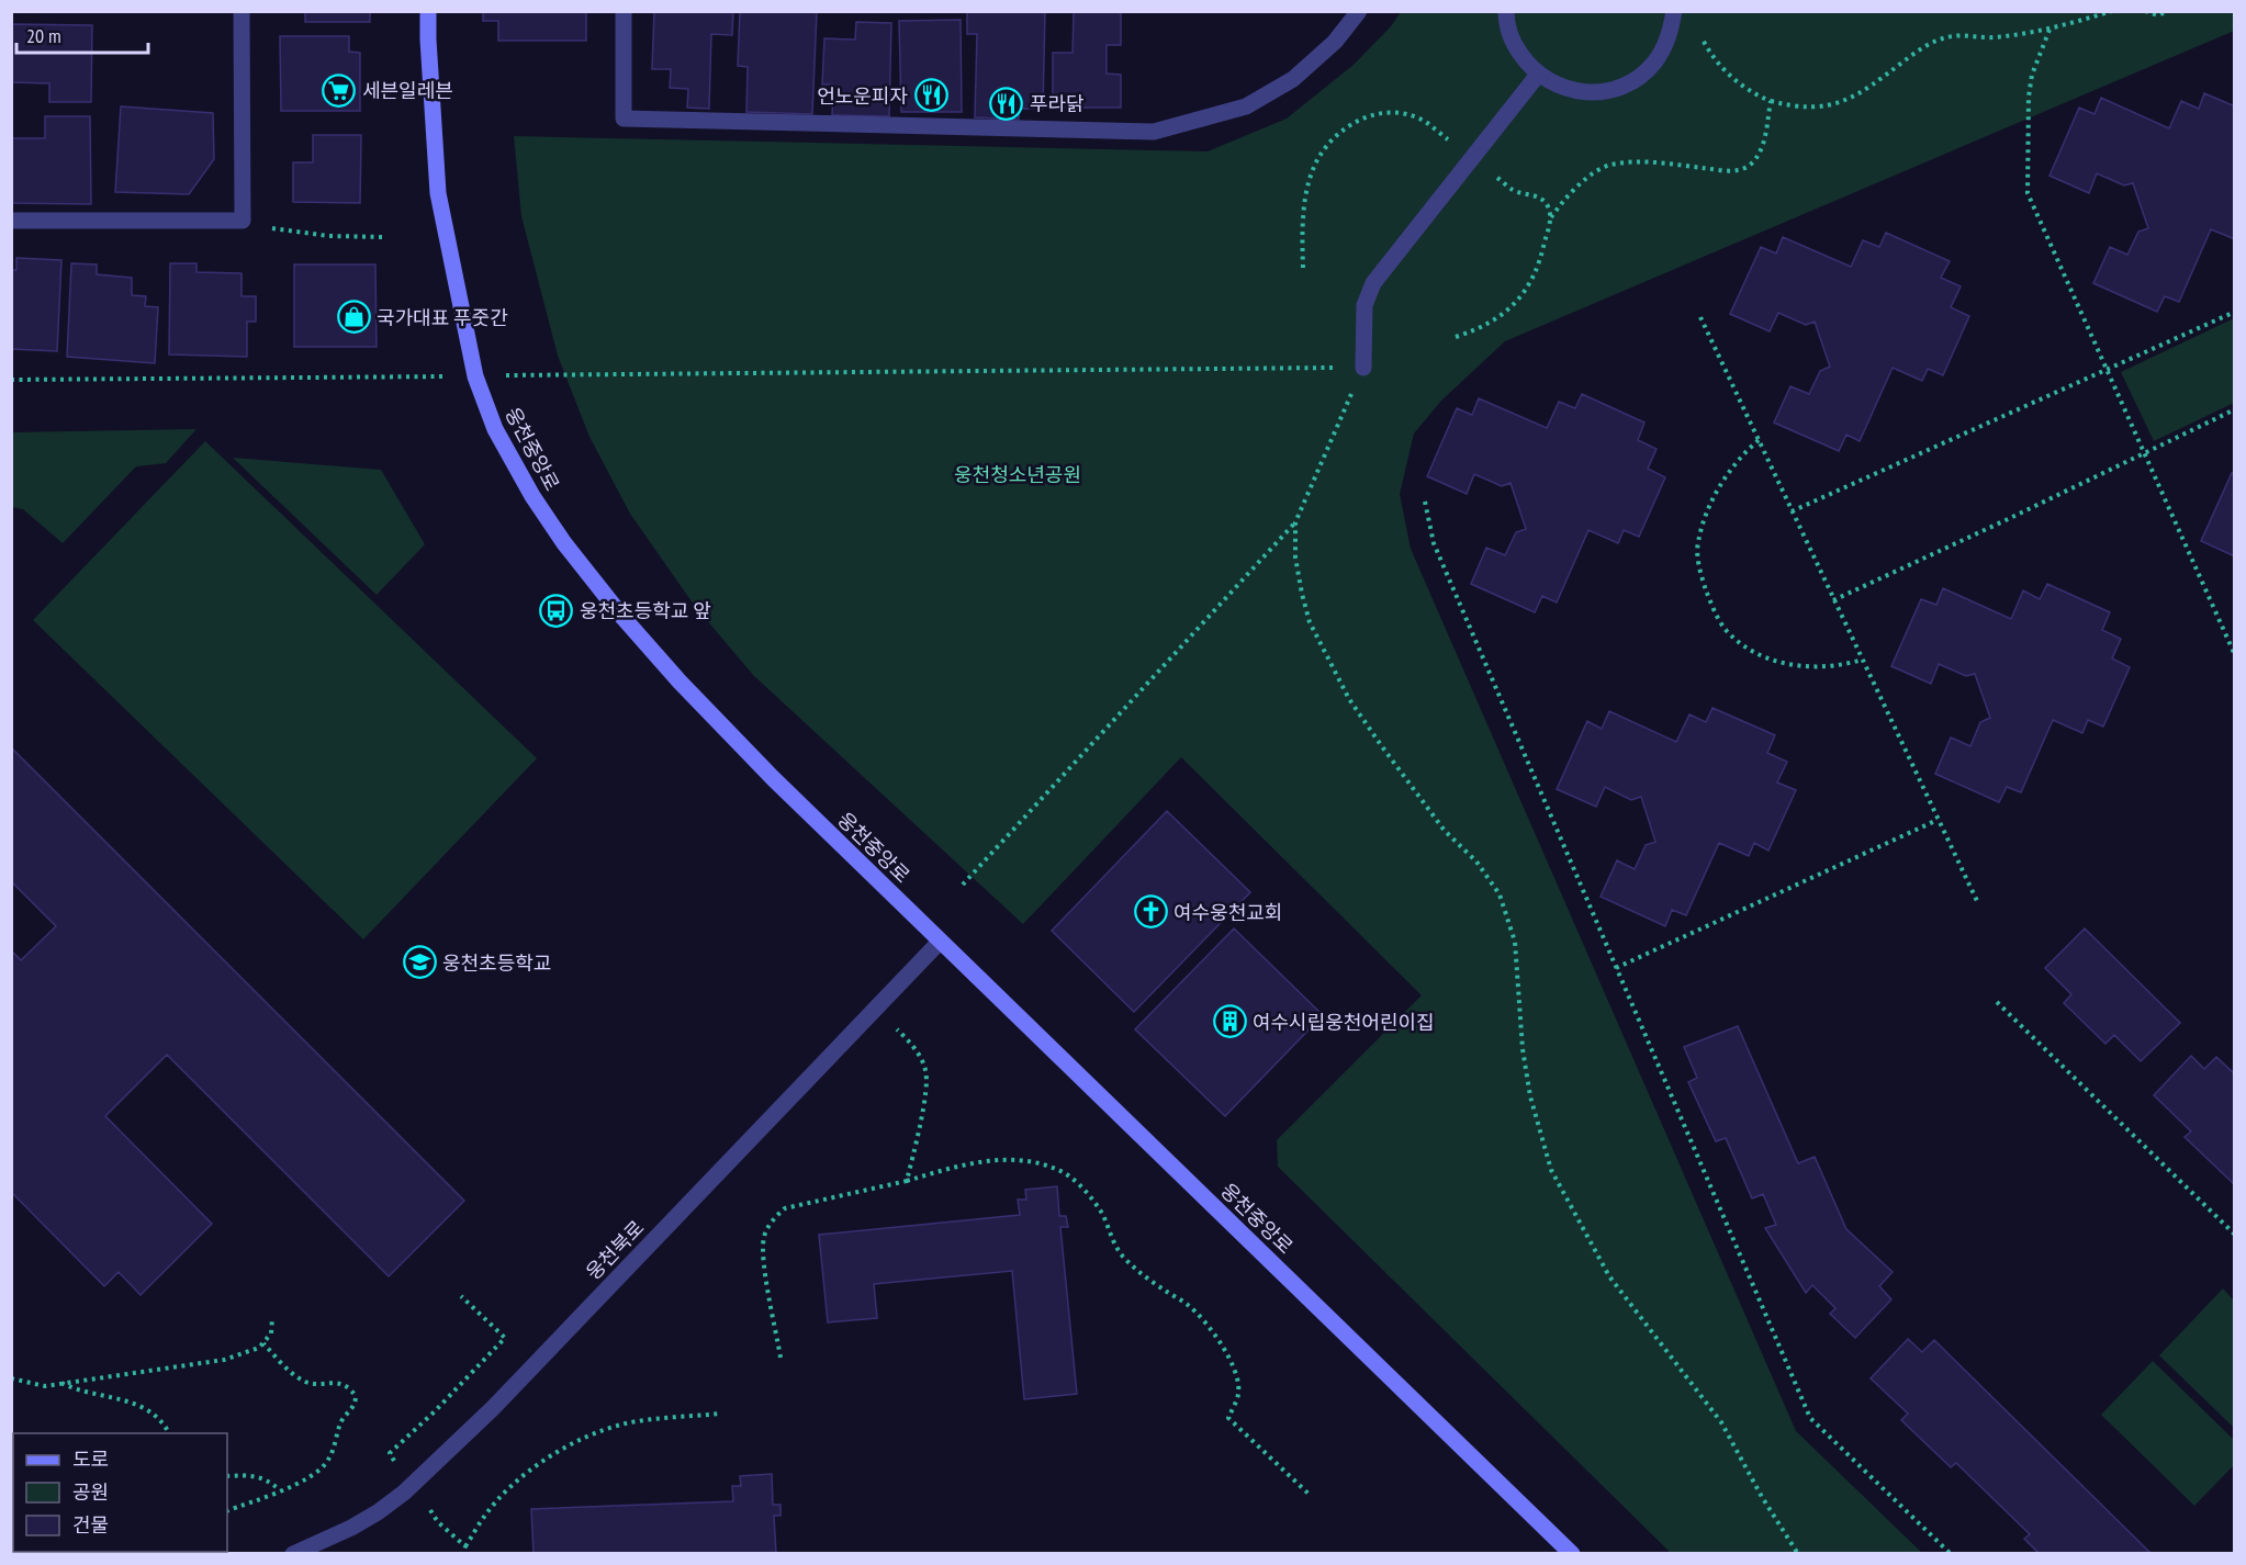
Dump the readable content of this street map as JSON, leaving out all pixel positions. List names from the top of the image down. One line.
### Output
{"streets":{"street":["웅천중앙로","웅천북로"]},"crossings":[["웅천중앙로","웅천북로"]],"parks":["웅천청소년공원"],"places":{"supermarket":["세븐일레븐"],"restaurant":["언노운피자","푸라닭"],"shop":["국가대표 푸줏간"],"bus stop":["웅천초등학교 앞"],"church":["여수웅천교회"],"school or university":["웅천초등학교"],"building":["여수시립웅천어린이집"]},"legend":["도로","공원","건물"],"scale_bar":"20 m"}
